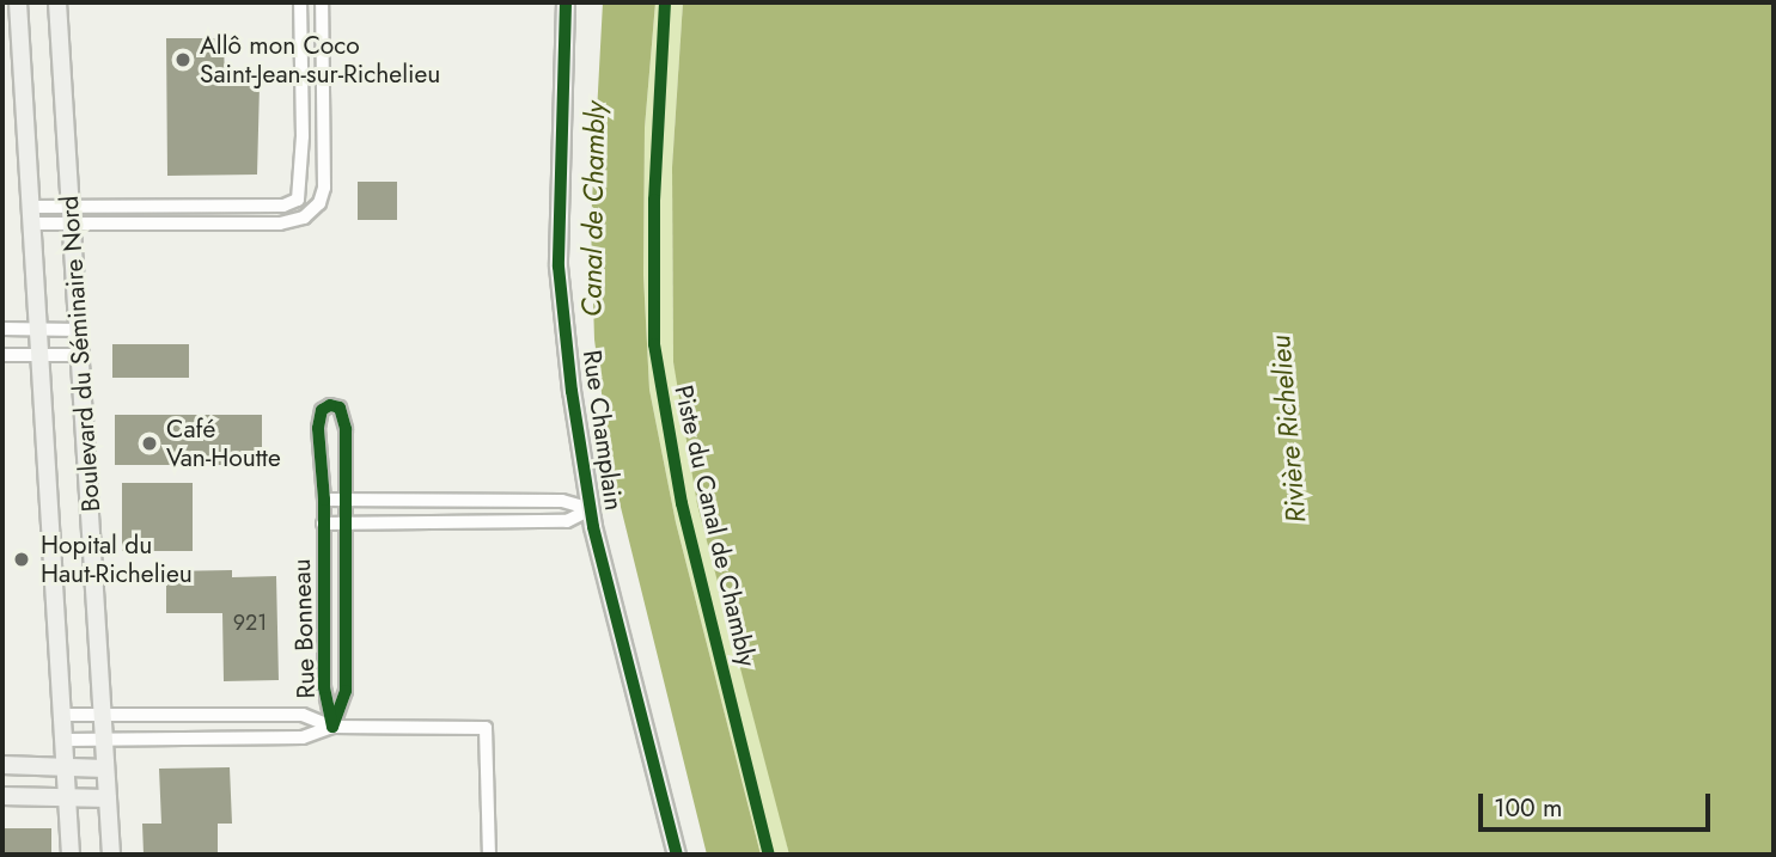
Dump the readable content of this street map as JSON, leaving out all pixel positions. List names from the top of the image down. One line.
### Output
{"streets":{"main road":["Boulevard du Séminaire Nord","Rue Champlain"],"street":["Rue Bonneau"],"cycle path":["Piste du Canal de Chambly"]},"crossings":[["Boulevard du Séminaire Nord","Rue Bonneau"],["Rue Champlain","Rue Bonneau"]],"water":["Canal de Chambly","Rivière Richelieu"],"places":["Allô mon Coco Saint-Jean-sur-Richelieu","Café Van-Houtte","Hopital du Haut-Richelieu"],"house_numbers":["921"],"scale_bar":"100 m"}
